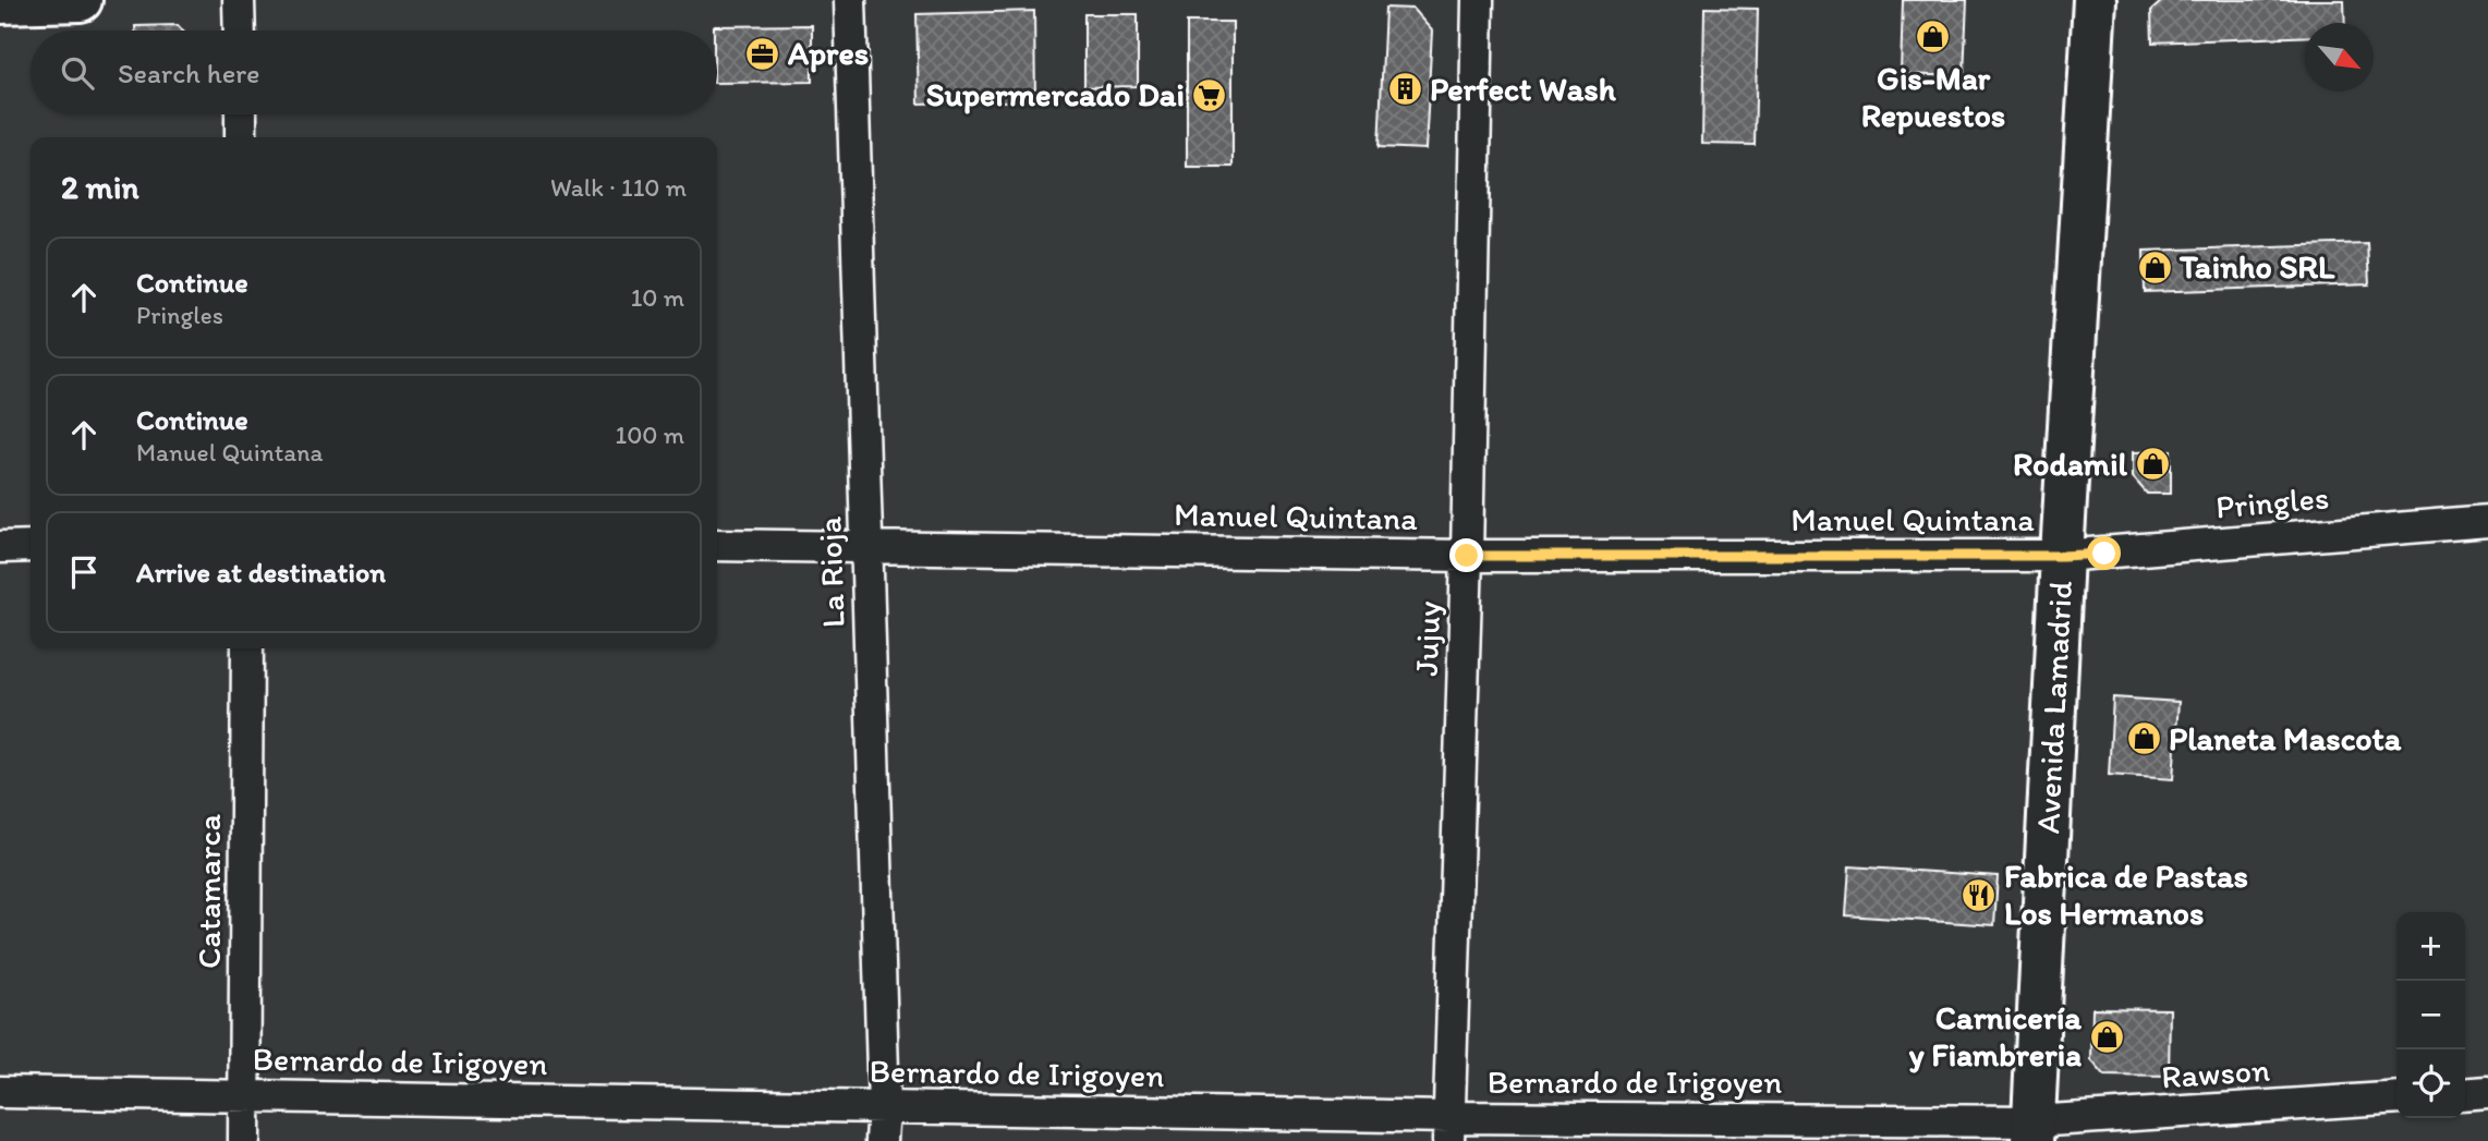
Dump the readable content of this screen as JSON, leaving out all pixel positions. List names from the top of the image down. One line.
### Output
{"streets":{"street":["Pringles","Manuel Quintana","La Rioja","Jujuy","Avenida Lamadrid","Catamarca","Bernardo de Irigoyen","Rawson"]},"crossings":[["Pringles","Manuel Quintana"],["Pringles","Avenida Lamadrid"],["Manuel Quintana","La Rioja"],["Manuel Quintana","Jujuy"],["Manuel Quintana","Avenida Lamadrid"],["La Rioja","Bernardo de Irigoyen"],["Jujuy","Bernardo de Irigoyen"],["Avenida Lamadrid","Bernardo de Irigoyen"],["Avenida Lamadrid","Rawson"],["Catamarca","Bernardo de Irigoyen"],["Bernardo de Irigoyen","Rawson"]],"places":{"shop":["Gis-Mar Repuestos","Tainho SRL","Rodamil","Planeta Mascota","Carnicería y Fiambreria"],"office":["Apres"],"building":["Perfect Wash"],"supermarket":["Supermercado Dai"],"restaurant":["Fabrica de Pastas Los Hermanos"]},"north":"bottom right","page":{"search":"Search here","heading":["2 min","Walk · 110 m"],"list":[["Continue","Pringles","10 m"],["Continue","Manuel Quintana","100 m"],"Arrive at destination"],"map_buttons":["+","−"]}}
